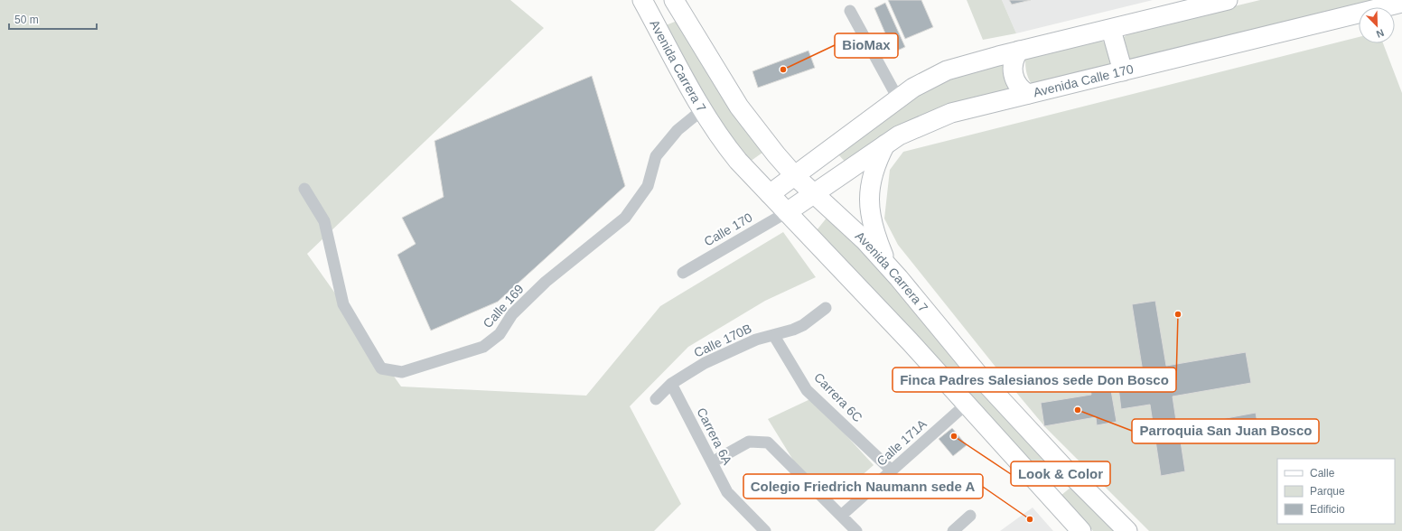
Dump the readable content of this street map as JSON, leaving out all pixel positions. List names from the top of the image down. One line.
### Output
{"streets":{"main road":["Avenida Carrera 7","Avenida Calle 170"],"street":["Calle 170","Calle 169","Calle 170B","Carrera 6C","Carrera 6A","Calle 171A"]},"crossings":[["Avenida Carrera 7","Avenida Calle 170"],["Avenida Carrera 7","Calle 170"],["Avenida Carrera 7","Calle 169"],["Avenida Carrera 7","Calle 171A"],["Avenida Calle 170","Calle 170"],["Calle 170B","Carrera 6C"],["Calle 170B","Carrera 6A"],["Carrera 6C","Calle 171A"]],"places":["BioMax","Finca Padres Salesianos sede Don Bosco","Parroquia San Juan Bosco","Look & Color","Colegio Friedrich Naumann sede A"],"legend":["Calle","Parque","Edificio"],"scale_bar":"50 m","north":"bottom right"}
